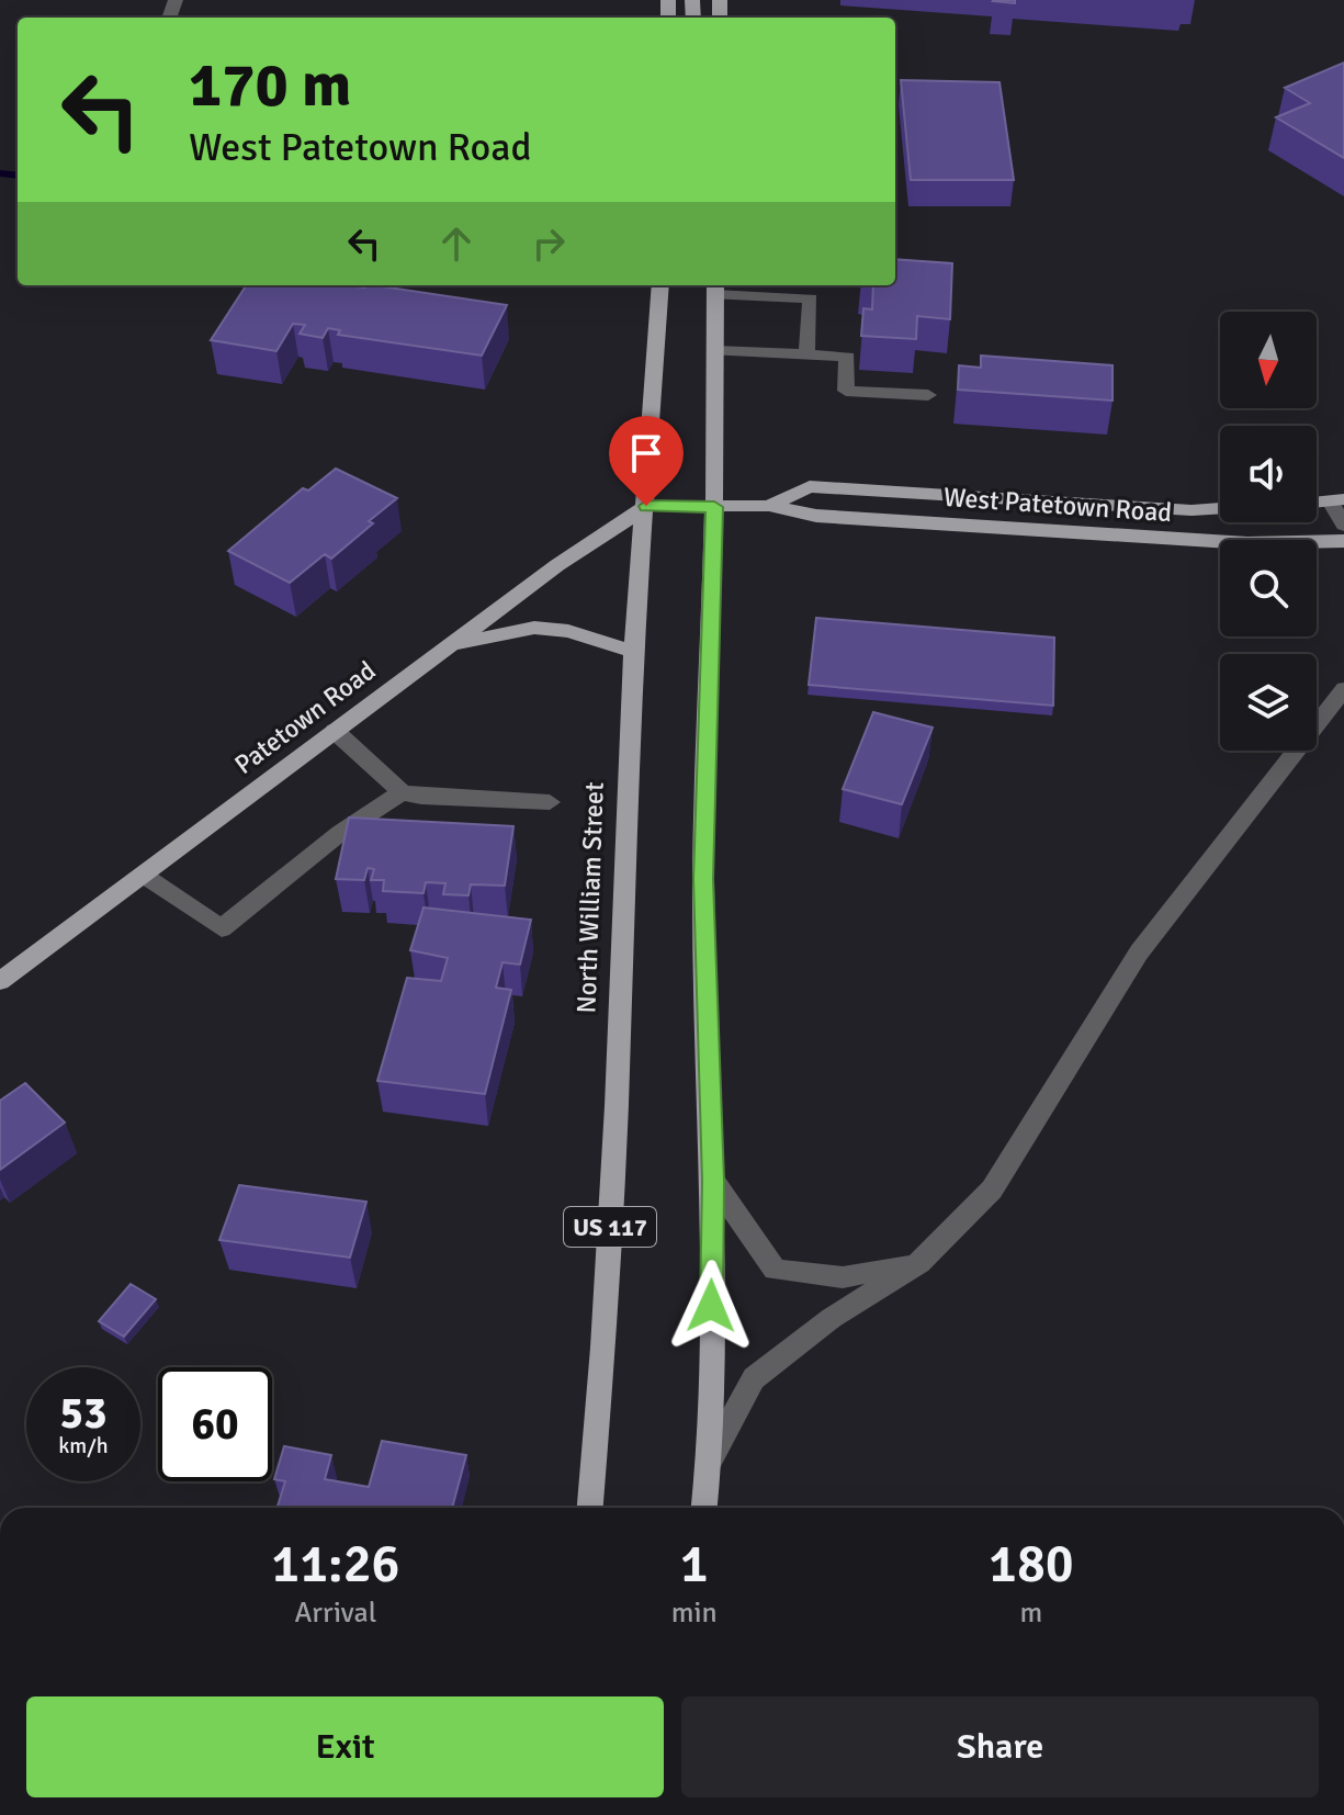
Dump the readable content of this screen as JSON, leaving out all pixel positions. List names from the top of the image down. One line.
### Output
{"streets":{"main road":["West Patetown Road","Patetown Road","North William Street","US 117"]},"crossings":[["West Patetown Road","Patetown Road"],["West Patetown Road","North William Street"],["Patetown Road","North William Street"]],"north":"bottom","page":{"turn":["170 m","West Patetown Road"],"speed":"53 km/h","limit":"60","eta":["11:26","Arrival","1","min","180","m"],"buttons":["Exit","Share"]}}
